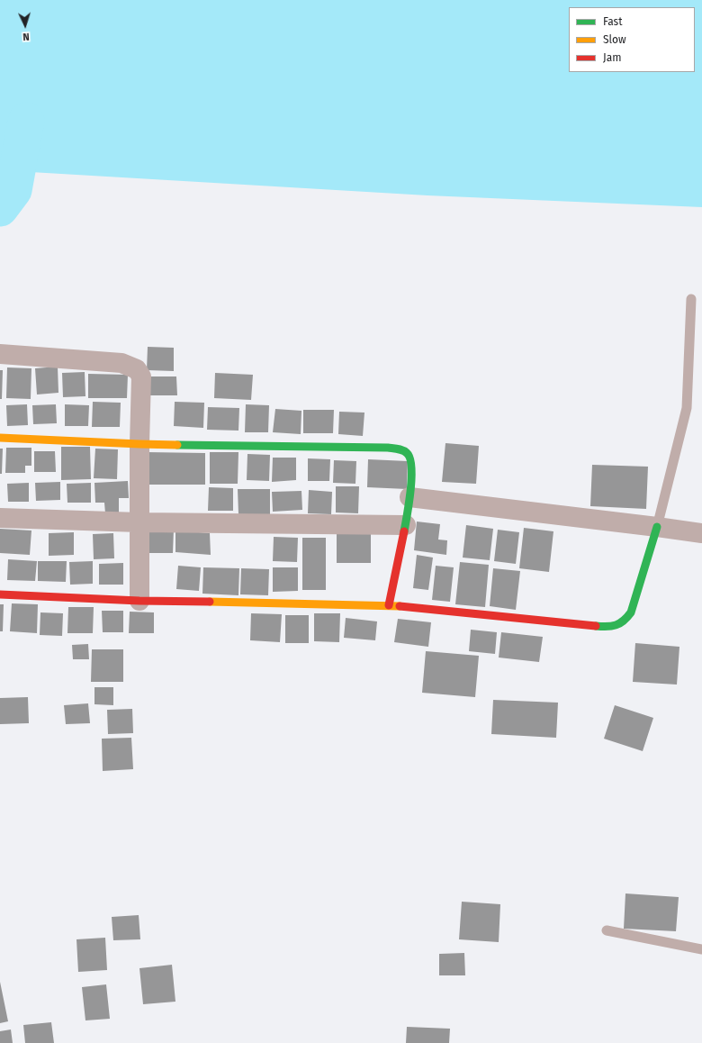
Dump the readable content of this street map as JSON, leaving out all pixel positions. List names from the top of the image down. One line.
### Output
{"legend":["Fast","Slow","Jam"],"north":"bottom"}
